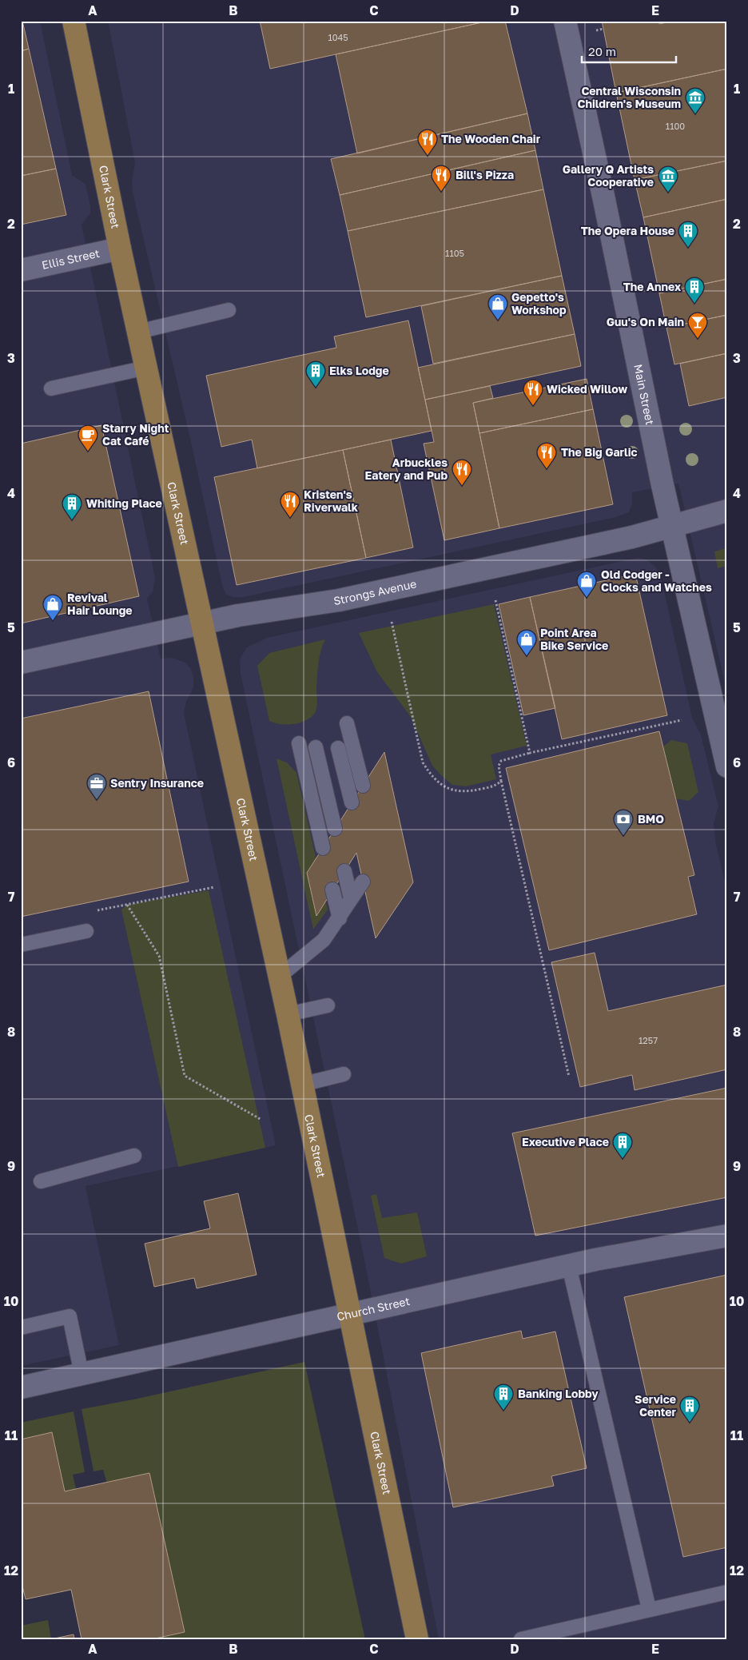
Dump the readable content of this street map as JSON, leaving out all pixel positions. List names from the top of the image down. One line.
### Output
{"streets":{"main road":["Clark Street"],"street":["Ellis Street","Main Street","Strongs Avenue","Church Street"]},"crossings":[["Clark Street","Ellis Street"],["Clark Street","Strongs Avenue"],["Clark Street","Church Street"],["Main Street","Strongs Avenue"]],"places":{"museum":["Central Wisconsin Children's Museum","Gallery Q Artists Cooperative"],"restaurant":["The Wooden Chair","Bill's Pizza","Wicked Willow","The Big Garlic","Arbuckles Eatery and Pub","Kristen's Riverwalk"],"building":["The Opera House","The Annex","Elks Lodge","Whiting Place","Executive Place","Banking Lobby","Service Center"],"shop":["Gepetto's Workshop","Old Codger - Clocks and Watches","Revival Hair Lounge","Point Area Bike Service"],"bar":["Guu's On Main"],"cafe":["Starry Night Cat Café"],"office":["Sentry Insurance"],"bank":["BMO"]},"house_numbers":["1045","1100","1105","1257"],"scale_bar":"20 m","grid":{"columns":["A","B","C","D","E"],"rows":["1","2","3","4","5","6","7","8","9","10","11","12"]}}
